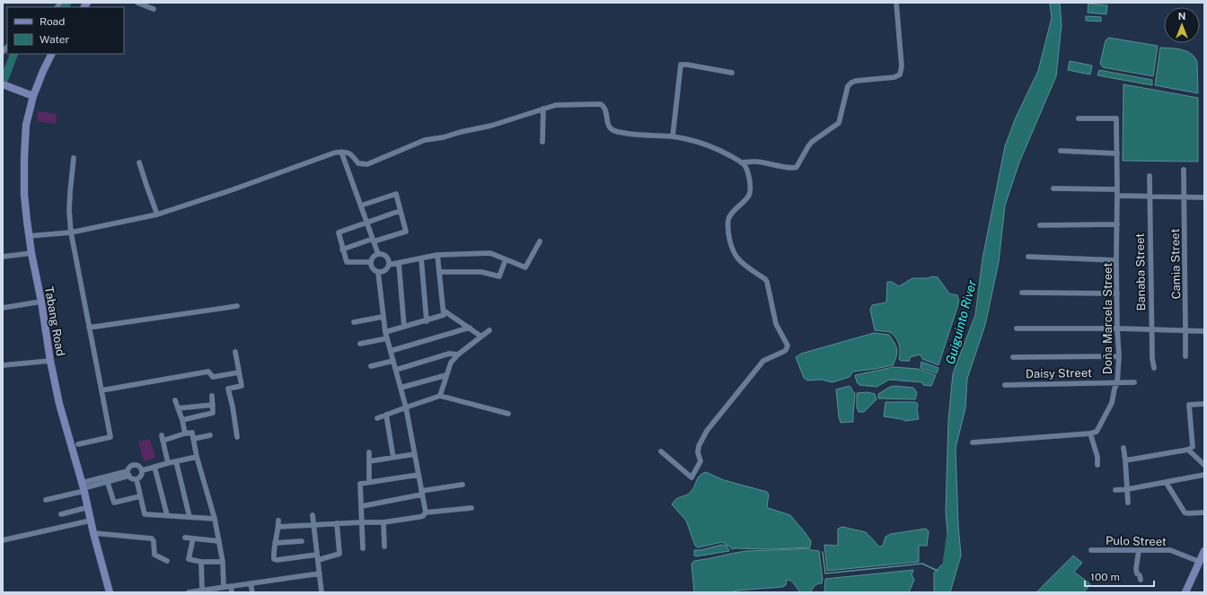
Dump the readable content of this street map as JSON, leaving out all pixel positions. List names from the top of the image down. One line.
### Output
{"streets":{"main road":["Tabang Road"],"street":["Camia Street","Banaba Street","Doña Marcela Street","Daisy Street","Pulo Street"]},"crossings":[["Doña Marcela Street","Daisy Street"]],"water":["Guiguinto River"],"legend":["Road","Water"],"scale_bar":"100 m","north":"top"}
